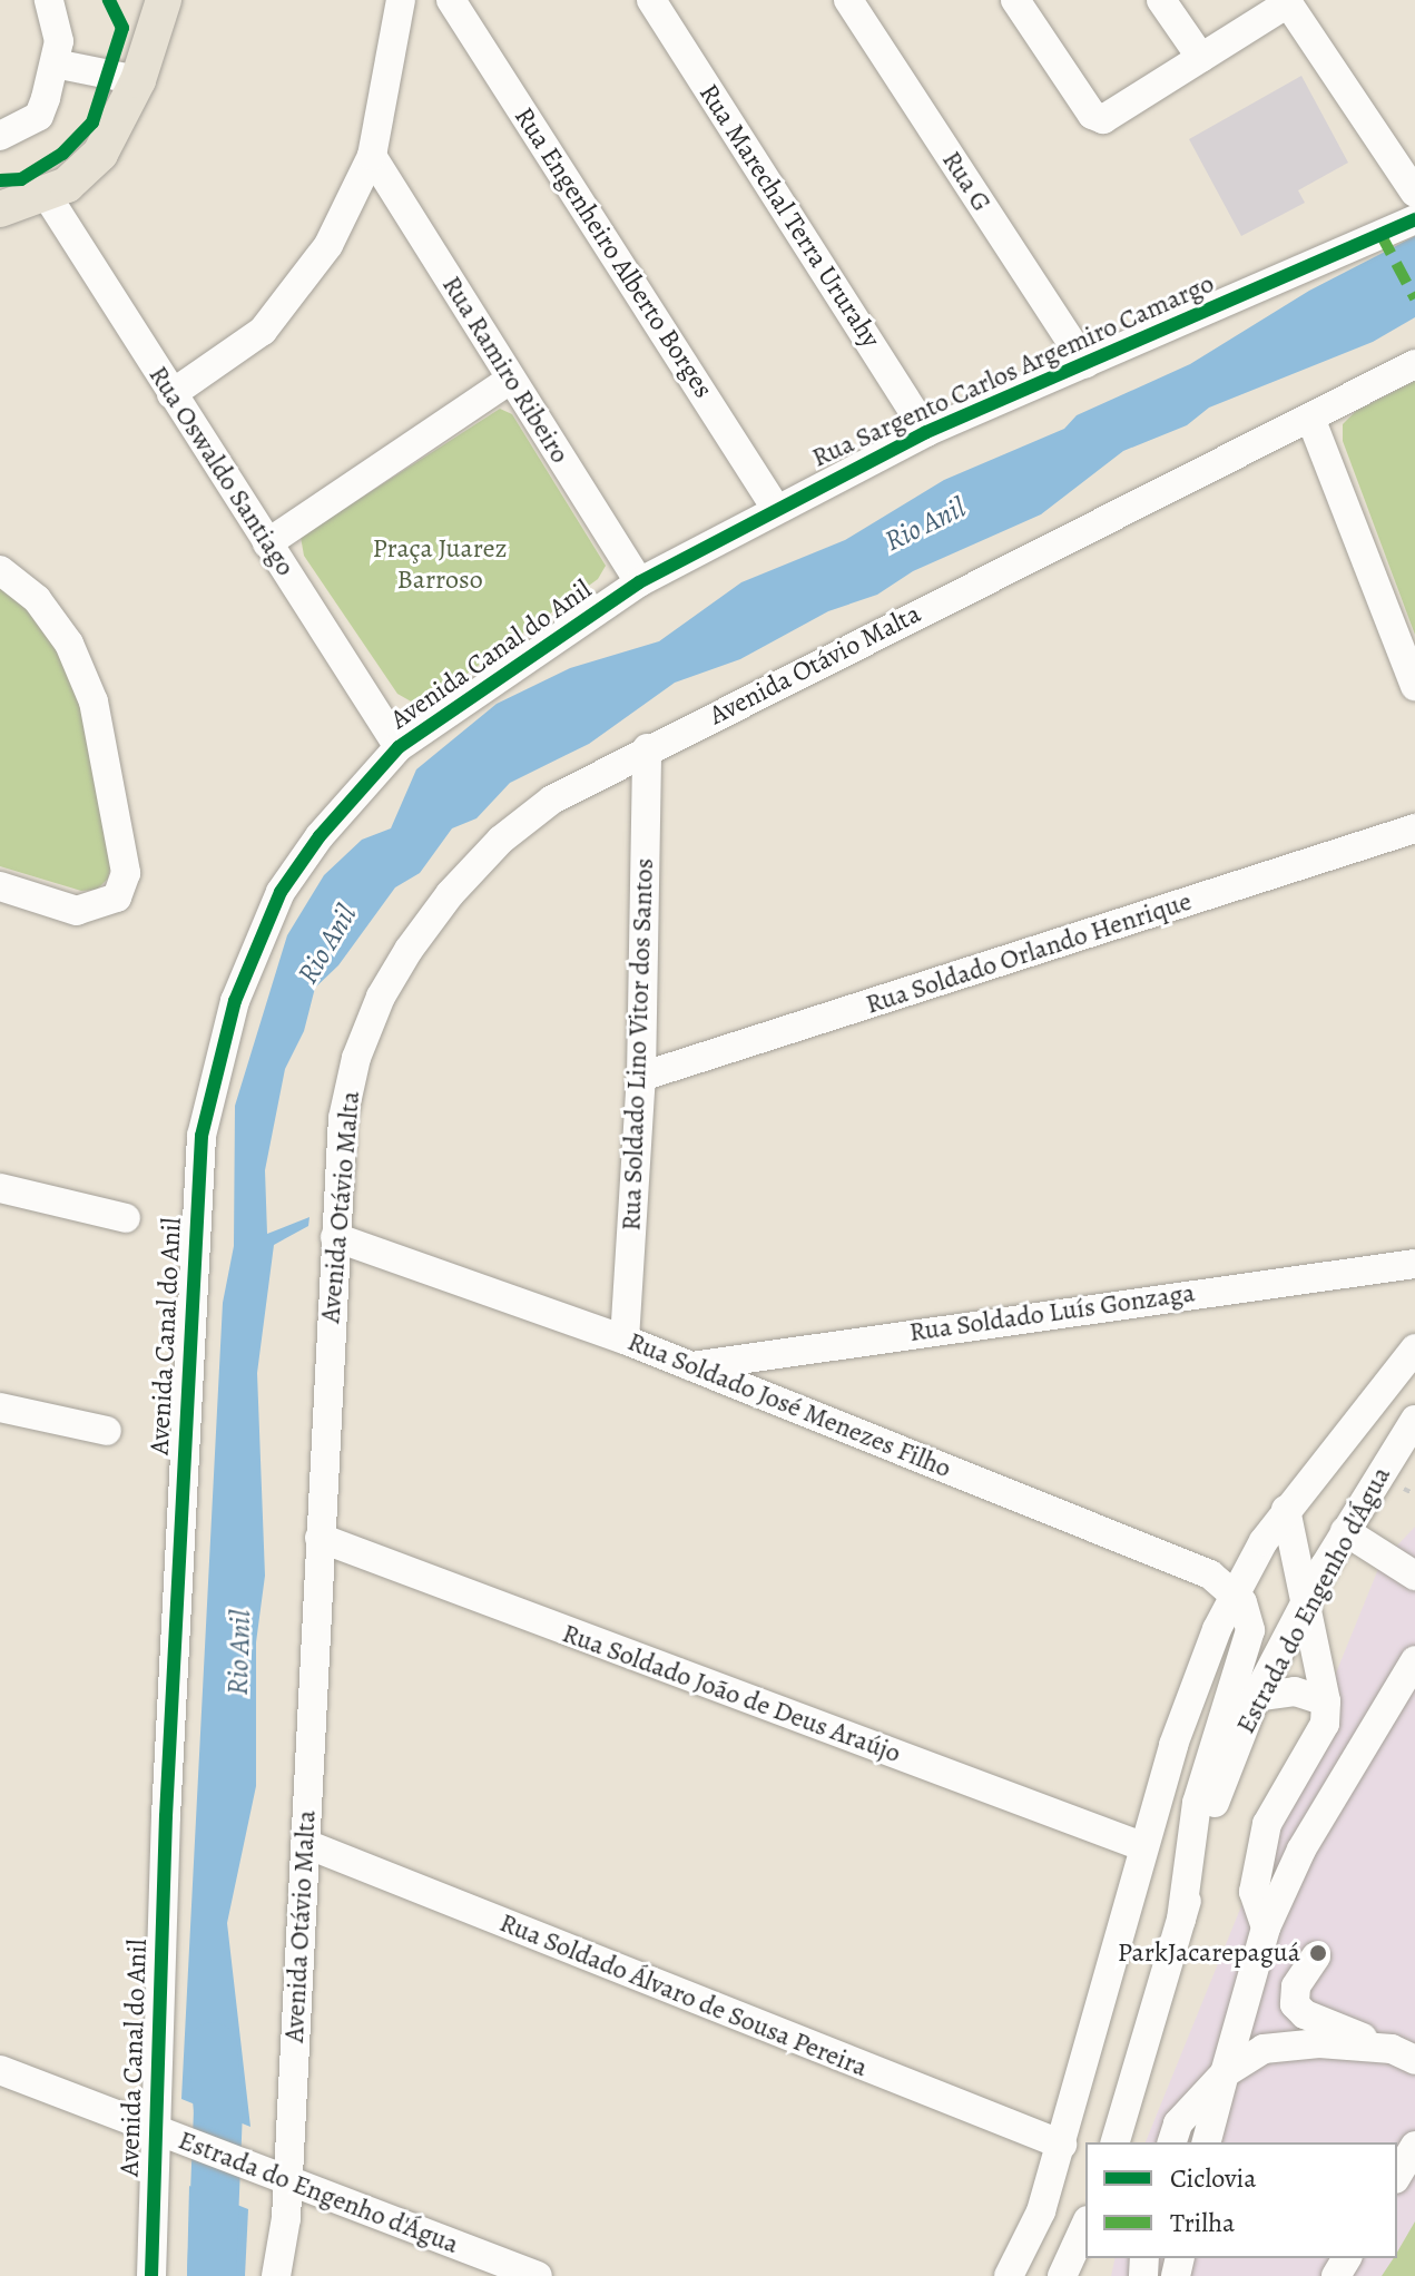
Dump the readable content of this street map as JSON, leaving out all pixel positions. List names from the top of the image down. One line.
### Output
{"streets":{"street":["Rua G","Rua Marechal Terra Ururahy","Rua Engenheiro Alberto Borges","Rua Ramiro Ribeiro","Rua Sargento Carlos Argemiro Camargo","Rua Oswaldo Santiago","Avenida Canal do Anil","Avenida Otávio Malta","Rua Soldado Orlando Henrique","Rua Soldado Lino Vitor dos Santos","Rua Soldado Luís Gonzaga","Rua Soldado José Menezes Filho","Estrada do Engenho d'Água","Rua Soldado João de Deus Araújo","Rua Soldado Álvaro de Sousa Pereira"]},"crossings":[["Rua G","Rua Sargento Carlos Argemiro Camargo"],["Rua Marechal Terra Ururahy","Rua Sargento Carlos Argemiro Camargo"],["Rua Engenheiro Alberto Borges","Rua Sargento Carlos Argemiro Camargo"],["Rua Ramiro Ribeiro","Rua Sargento Carlos Argemiro Camargo"],["Rua Ramiro Ribeiro","Avenida Canal do Anil"],["Rua Sargento Carlos Argemiro Camargo","Avenida Canal do Anil"],["Rua Oswaldo Santiago","Avenida Canal do Anil"],["Avenida Canal do Anil","Estrada do Engenho d'Água"],["Avenida Otávio Malta","Rua Soldado Lino Vitor dos Santos"],["Avenida Otávio Malta","Rua Soldado José Menezes Filho"],["Avenida Otávio Malta","Estrada do Engenho d'Água"],["Avenida Otávio Malta","Rua Soldado João de Deus Araújo"],["Avenida Otávio Malta","Rua Soldado Álvaro de Sousa Pereira"],["Rua Soldado Orlando Henrique","Rua Soldado Lino Vitor dos Santos"],["Rua Soldado Lino Vitor dos Santos","Rua Soldado José Menezes Filho"],["Rua Soldado Luís Gonzaga","Rua Soldado José Menezes Filho"],["Rua Soldado José Menezes Filho","Estrada do Engenho d'Água"],["Estrada do Engenho d'Água","Rua Soldado João de Deus Araújo"],["Estrada do Engenho d'Água","Rua Soldado Álvaro de Sousa Pereira"]],"water":["Rio Anil"],"parks":["Praça Juarez Barroso"],"places":["ParkJacarepaguá"],"legend":["Ciclovia","Trilha"]}
